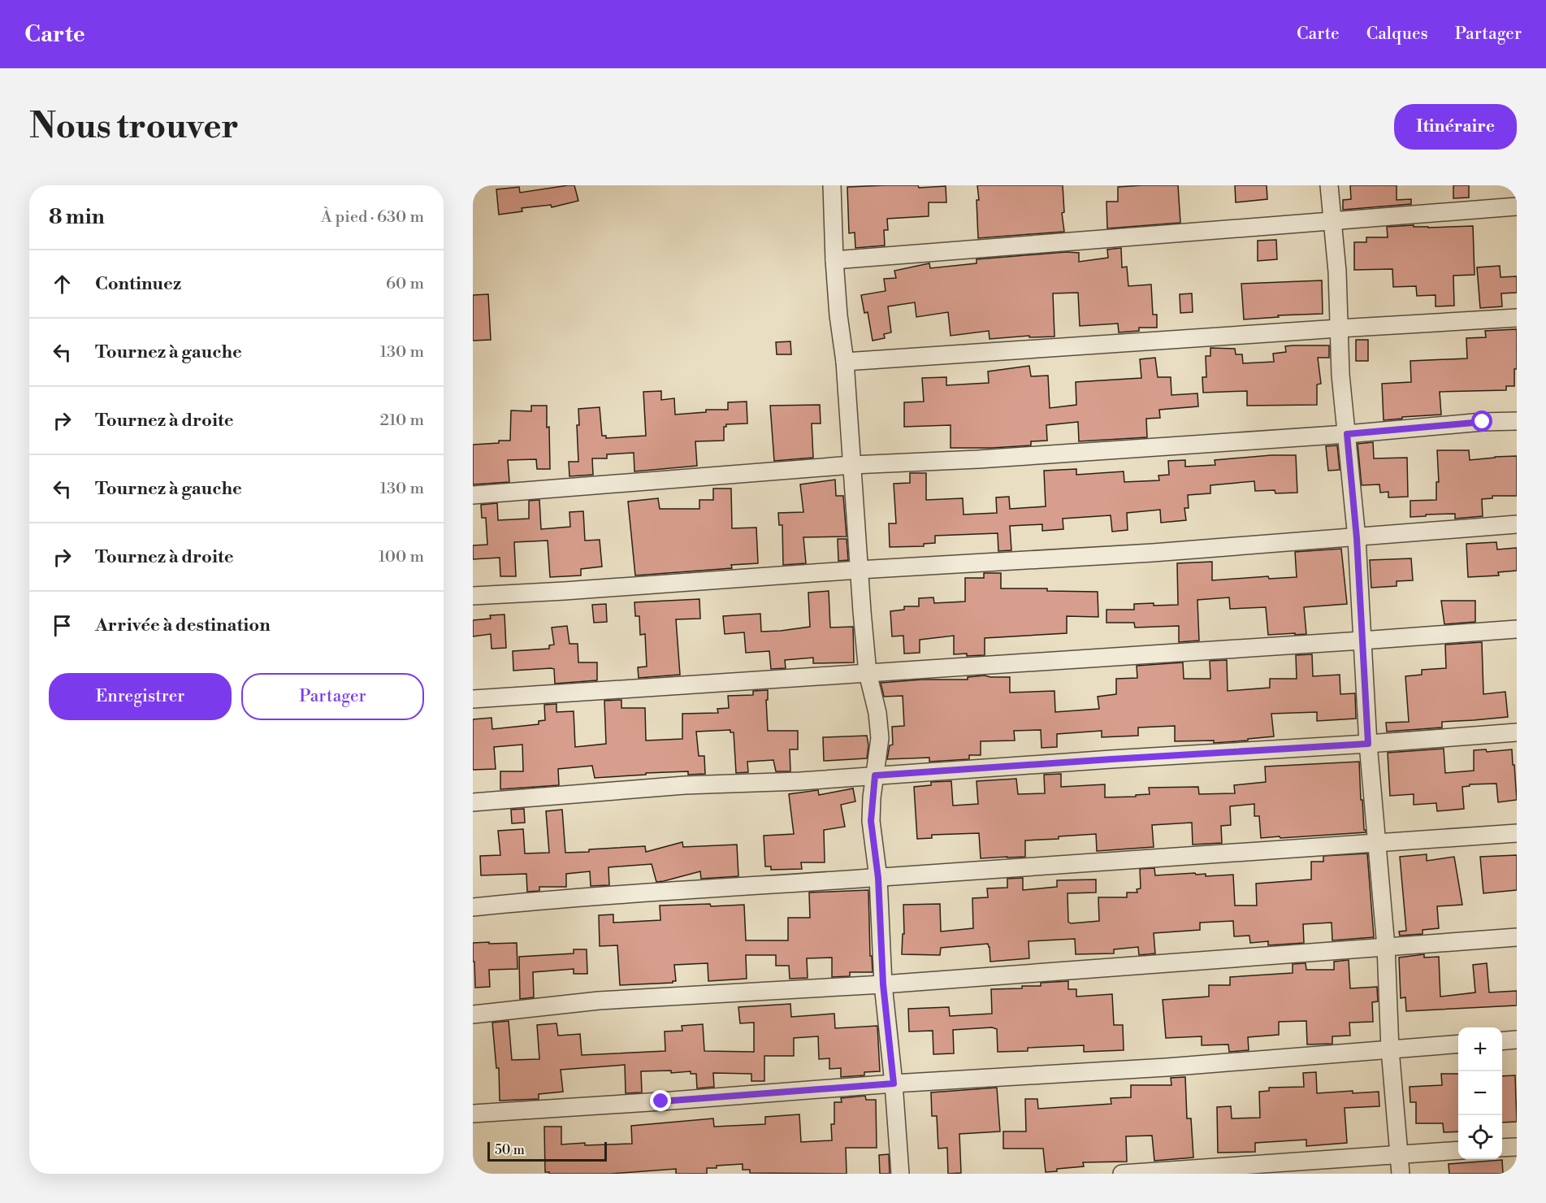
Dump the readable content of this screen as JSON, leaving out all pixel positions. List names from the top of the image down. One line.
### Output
{"scale_bar":"50 m","page":{"header":"Carte","nav":["Carte","Calques","Partager"],"buttons":["Itinéraire",["Enregistrer","Partager"]],"title":"Nous trouver","heading":["8 min","À pied · 630 m"],"list":[["Continuez","60 m"],["Tournez à gauche","130 m"],["Tournez à droite","210 m"],["Tournez à gauche","130 m"],["Tournez à droite","100 m"],"Arrivée à destination"],"map_buttons":["+","−"],"scale":"50 m"}}
